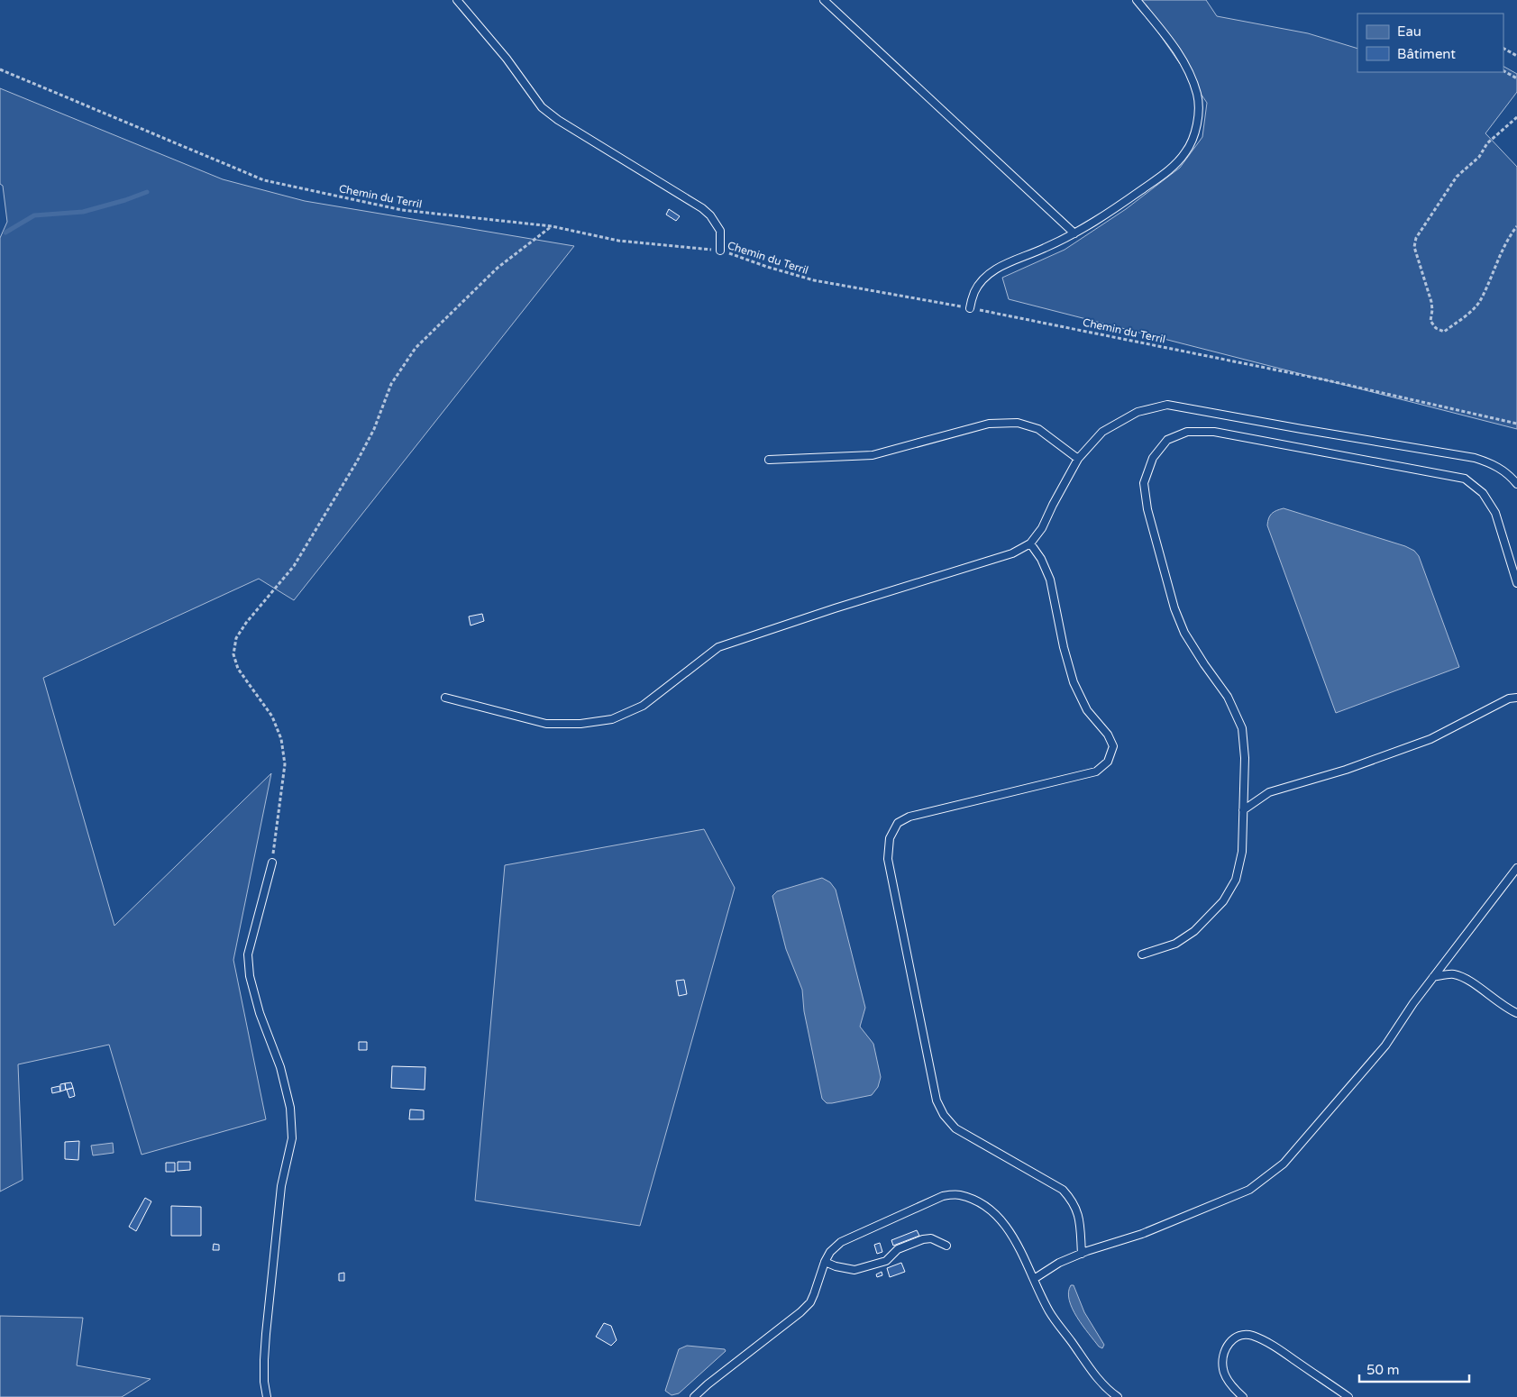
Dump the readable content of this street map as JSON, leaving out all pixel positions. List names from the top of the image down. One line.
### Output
{"streets":{"path":["Chemin du Terril"]},"legend":["Eau","Bâtiment"],"scale_bar":"50 m"}
